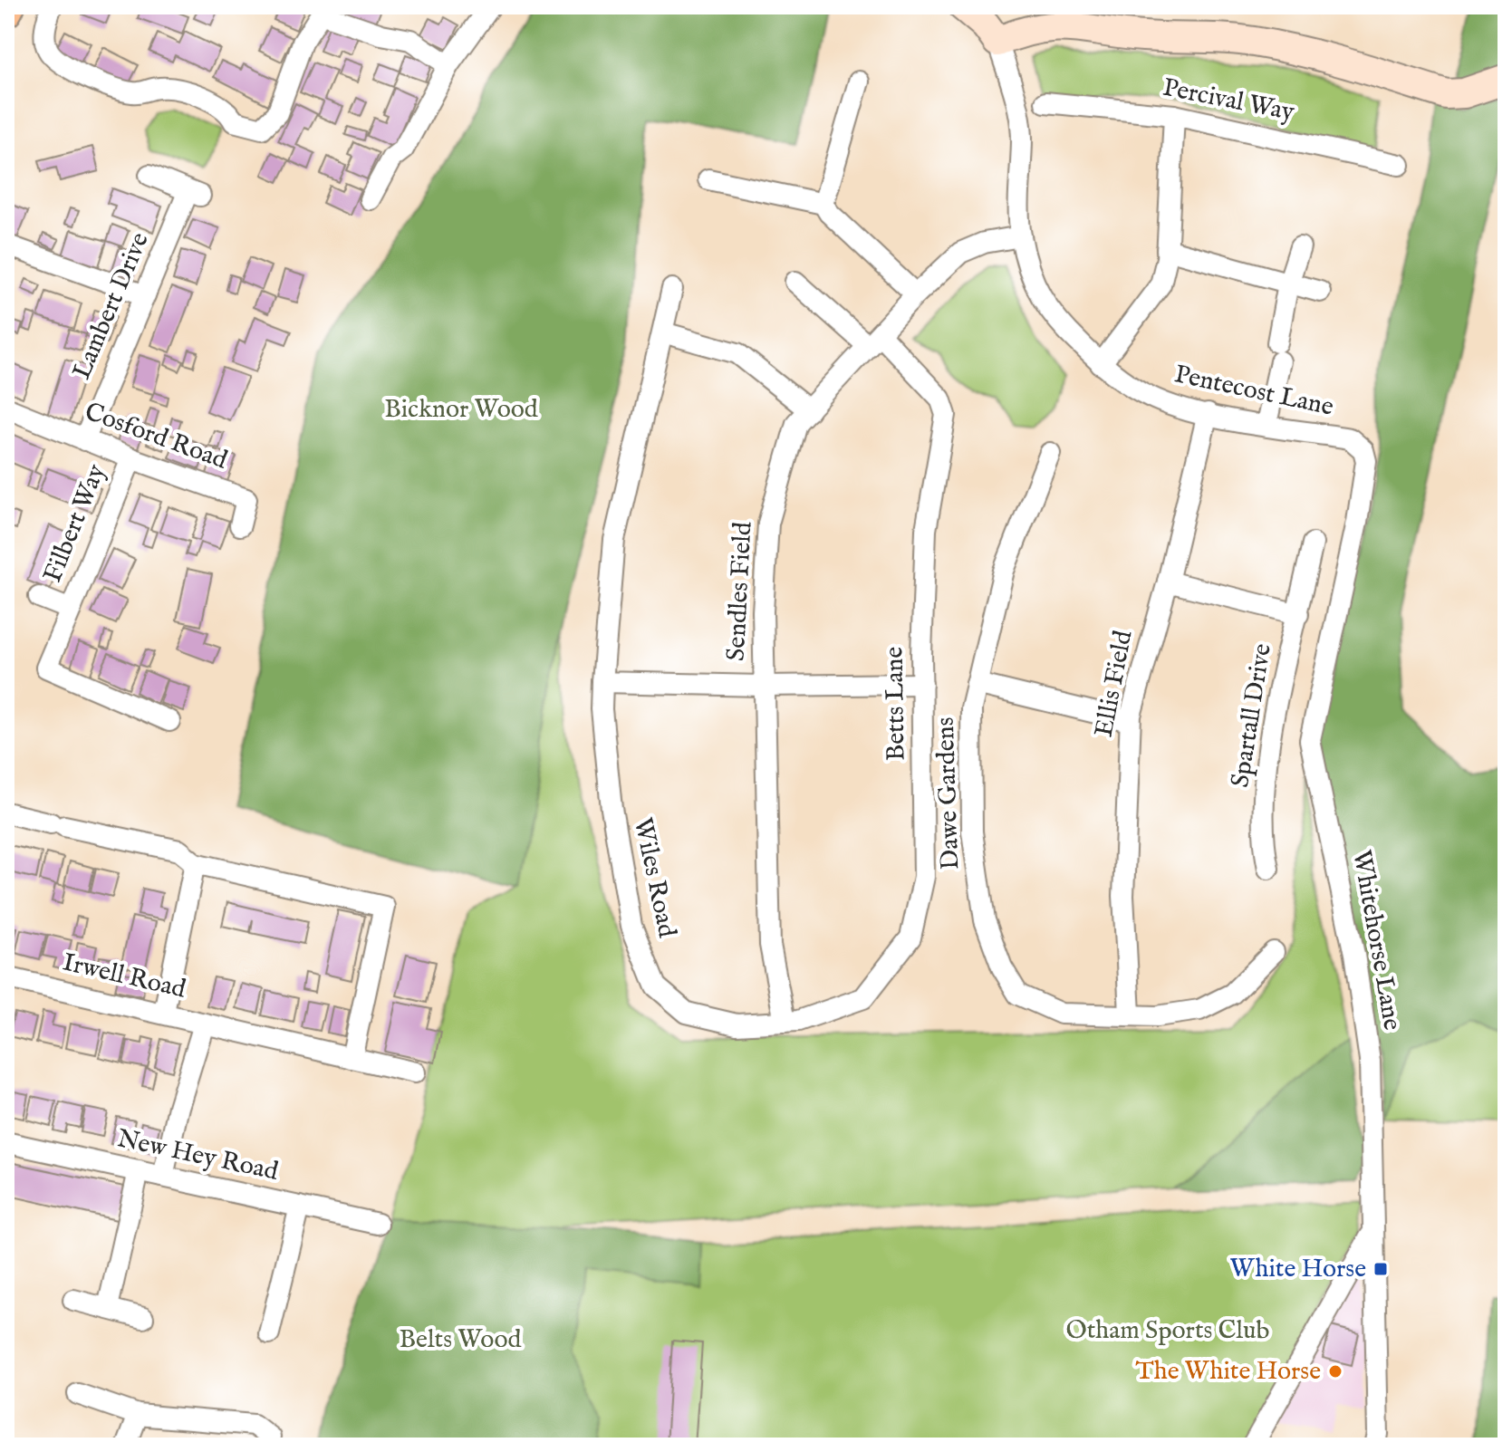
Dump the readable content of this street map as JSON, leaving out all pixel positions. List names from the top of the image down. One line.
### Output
{"streets":{"street":["Percival Way","Lambert Drive","Pentecost Lane","Cosford Road","Filbert Way","Sendles Field","Ellis Field","Betts Lane","Spartall Drive","Dawe Gardens","Wiles Road","Whitehorse Lane","Irwell Road","New Hey Road"]},"crossings":[["Lambert Drive","Cosford Road"],["Pentecost Lane","Sendles Field"],["Pentecost Lane","Ellis Field"],["Pentecost Lane","Whitehorse Lane"],["Cosford Road","Filbert Way"],["Sendles Field","Betts Lane"],["Sendles Field","Wiles Road"],["Ellis Field","Spartall Drive"],["Ellis Field","Dawe Gardens"],["Betts Lane","Wiles Road"],["Irwell Road","New Hey Road"]],"parks":["Bicknor Wood","Otham Sports Club","Belts Wood"],"places":{"transit":["White Horse"],"other":["The White Horse"]}}
